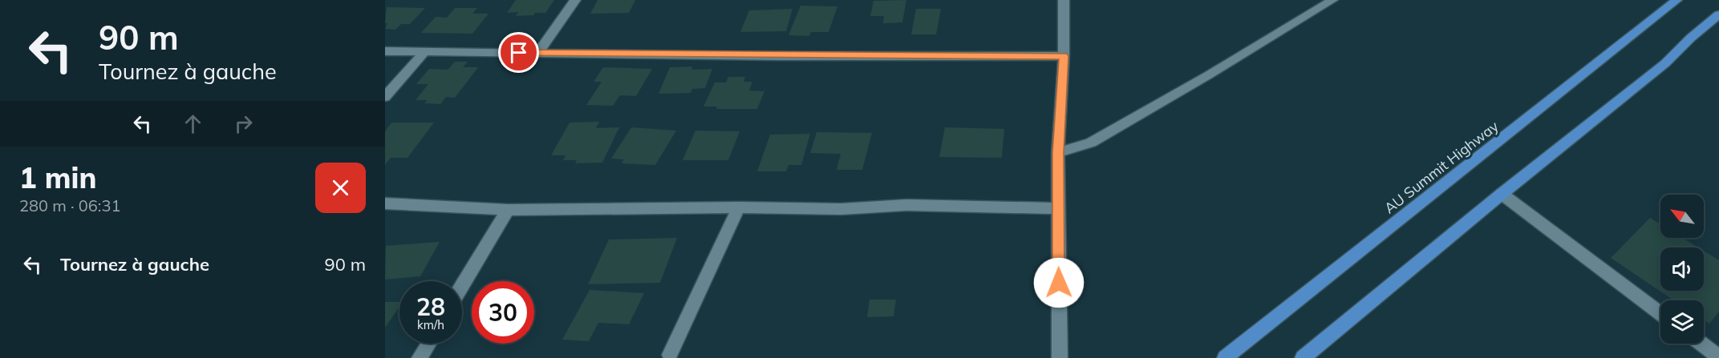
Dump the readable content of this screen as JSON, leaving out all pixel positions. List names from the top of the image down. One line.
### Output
{"streets":{"main road":["AU Summit Highway"]},"north":"top left","page":{"turn":["90 m","Tournez à gauche"],"heading":["1 min","280 m · 06:31"],"list":[{"name":"Tournez à gauche","value":"90 m"}],"speed":"28 km/h","limit":"30"}}
